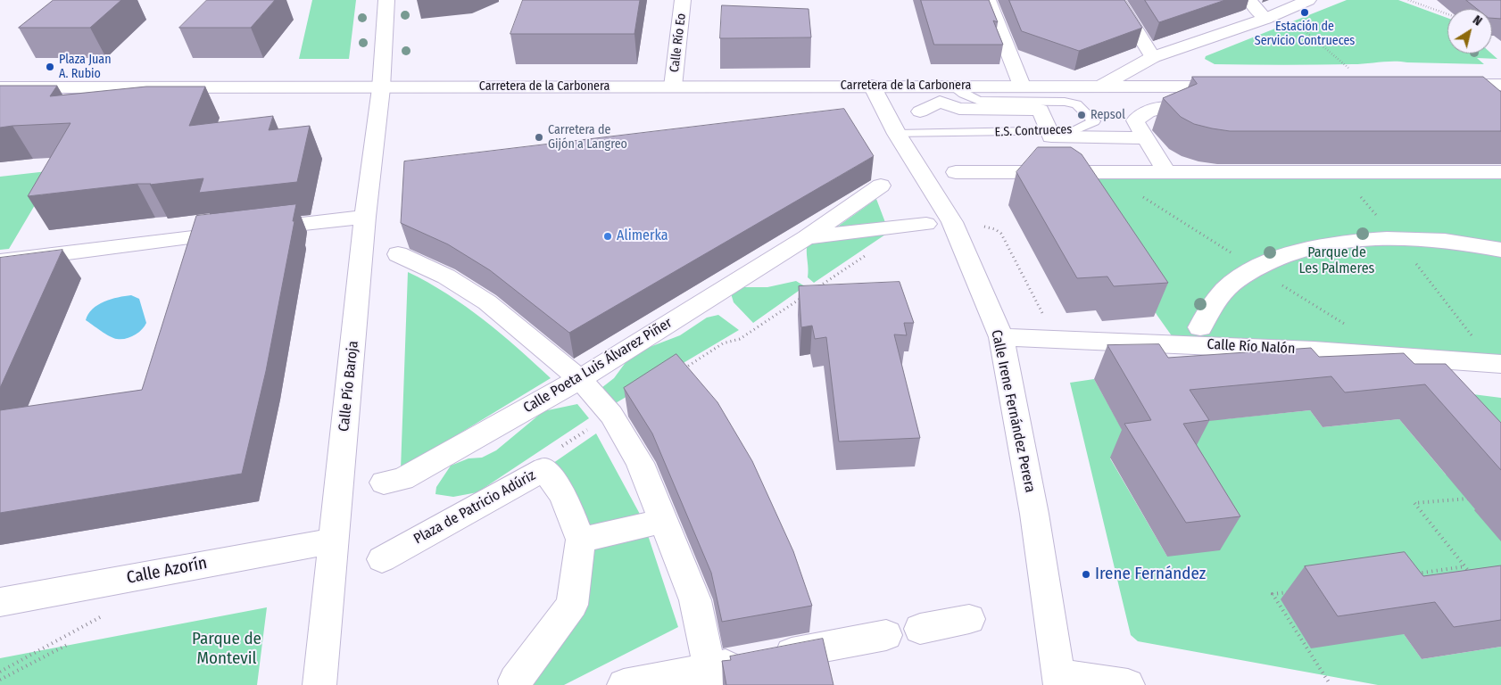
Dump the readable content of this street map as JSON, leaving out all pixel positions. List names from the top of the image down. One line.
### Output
{"streets":{"street":["Calle Río Eo","Carretera de la Carbonera","Calle Río Nalón","Calle Poeta Luis Álvarez Piñer","Calle Pío Baroja","Calle Irene Fernández Perera","Plaza de Patricio Adúriz","Calle Azorín"],"lane":["E.S. Contrueces"]},"crossings":[["Calle Río Eo","Carretera de la Carbonera"],["Carretera de la Carbonera","E.S. Contrueces"],["Carretera de la Carbonera","Calle Pío Baroja"],["Carretera de la Carbonera","Calle Irene Fernández Perera"],["E.S. Contrueces","Calle Irene Fernández Perera"],["Calle Río Nalón","Calle Irene Fernández Perera"],["Calle Pío Baroja","Calle Azorín"]],"parks":["Parque de Les Palmeres","Parque de Montevil"],"places":["Estación de Servicio Contrueces","Plaza Juan A. Rubio","Repsol","Carretera de Gijón a Langreo","Alimerka","Irene Fernández"],"north":"top right"}
